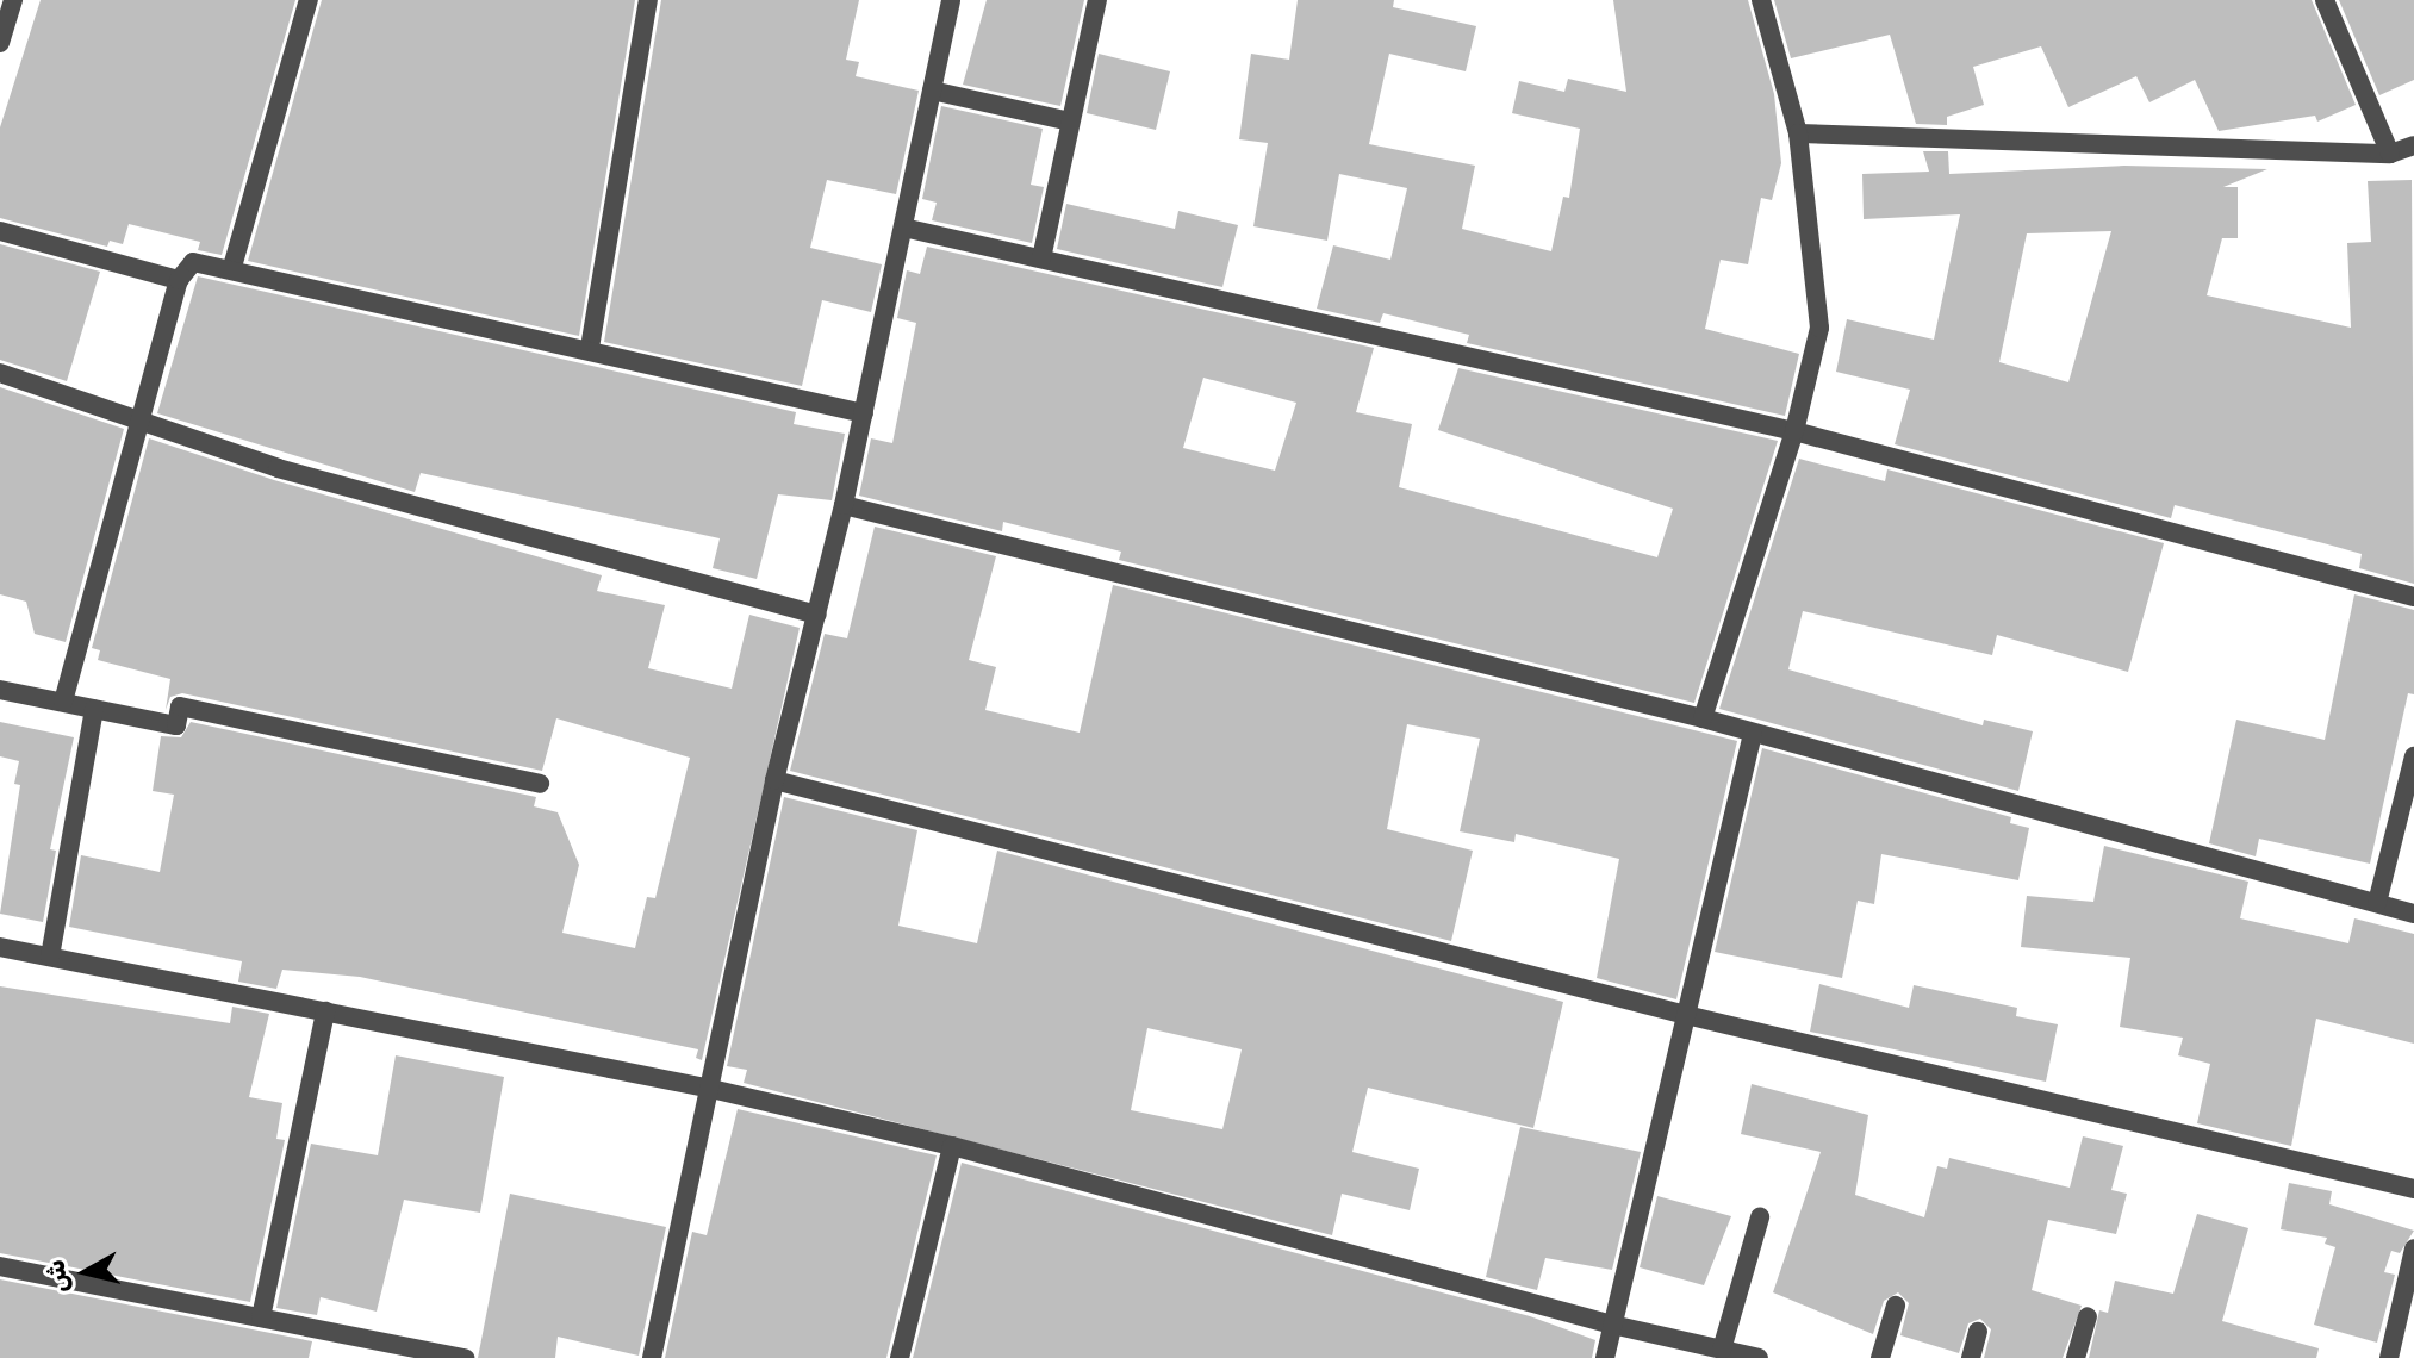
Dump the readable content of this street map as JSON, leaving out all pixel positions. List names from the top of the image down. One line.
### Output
{"north":"left"}
